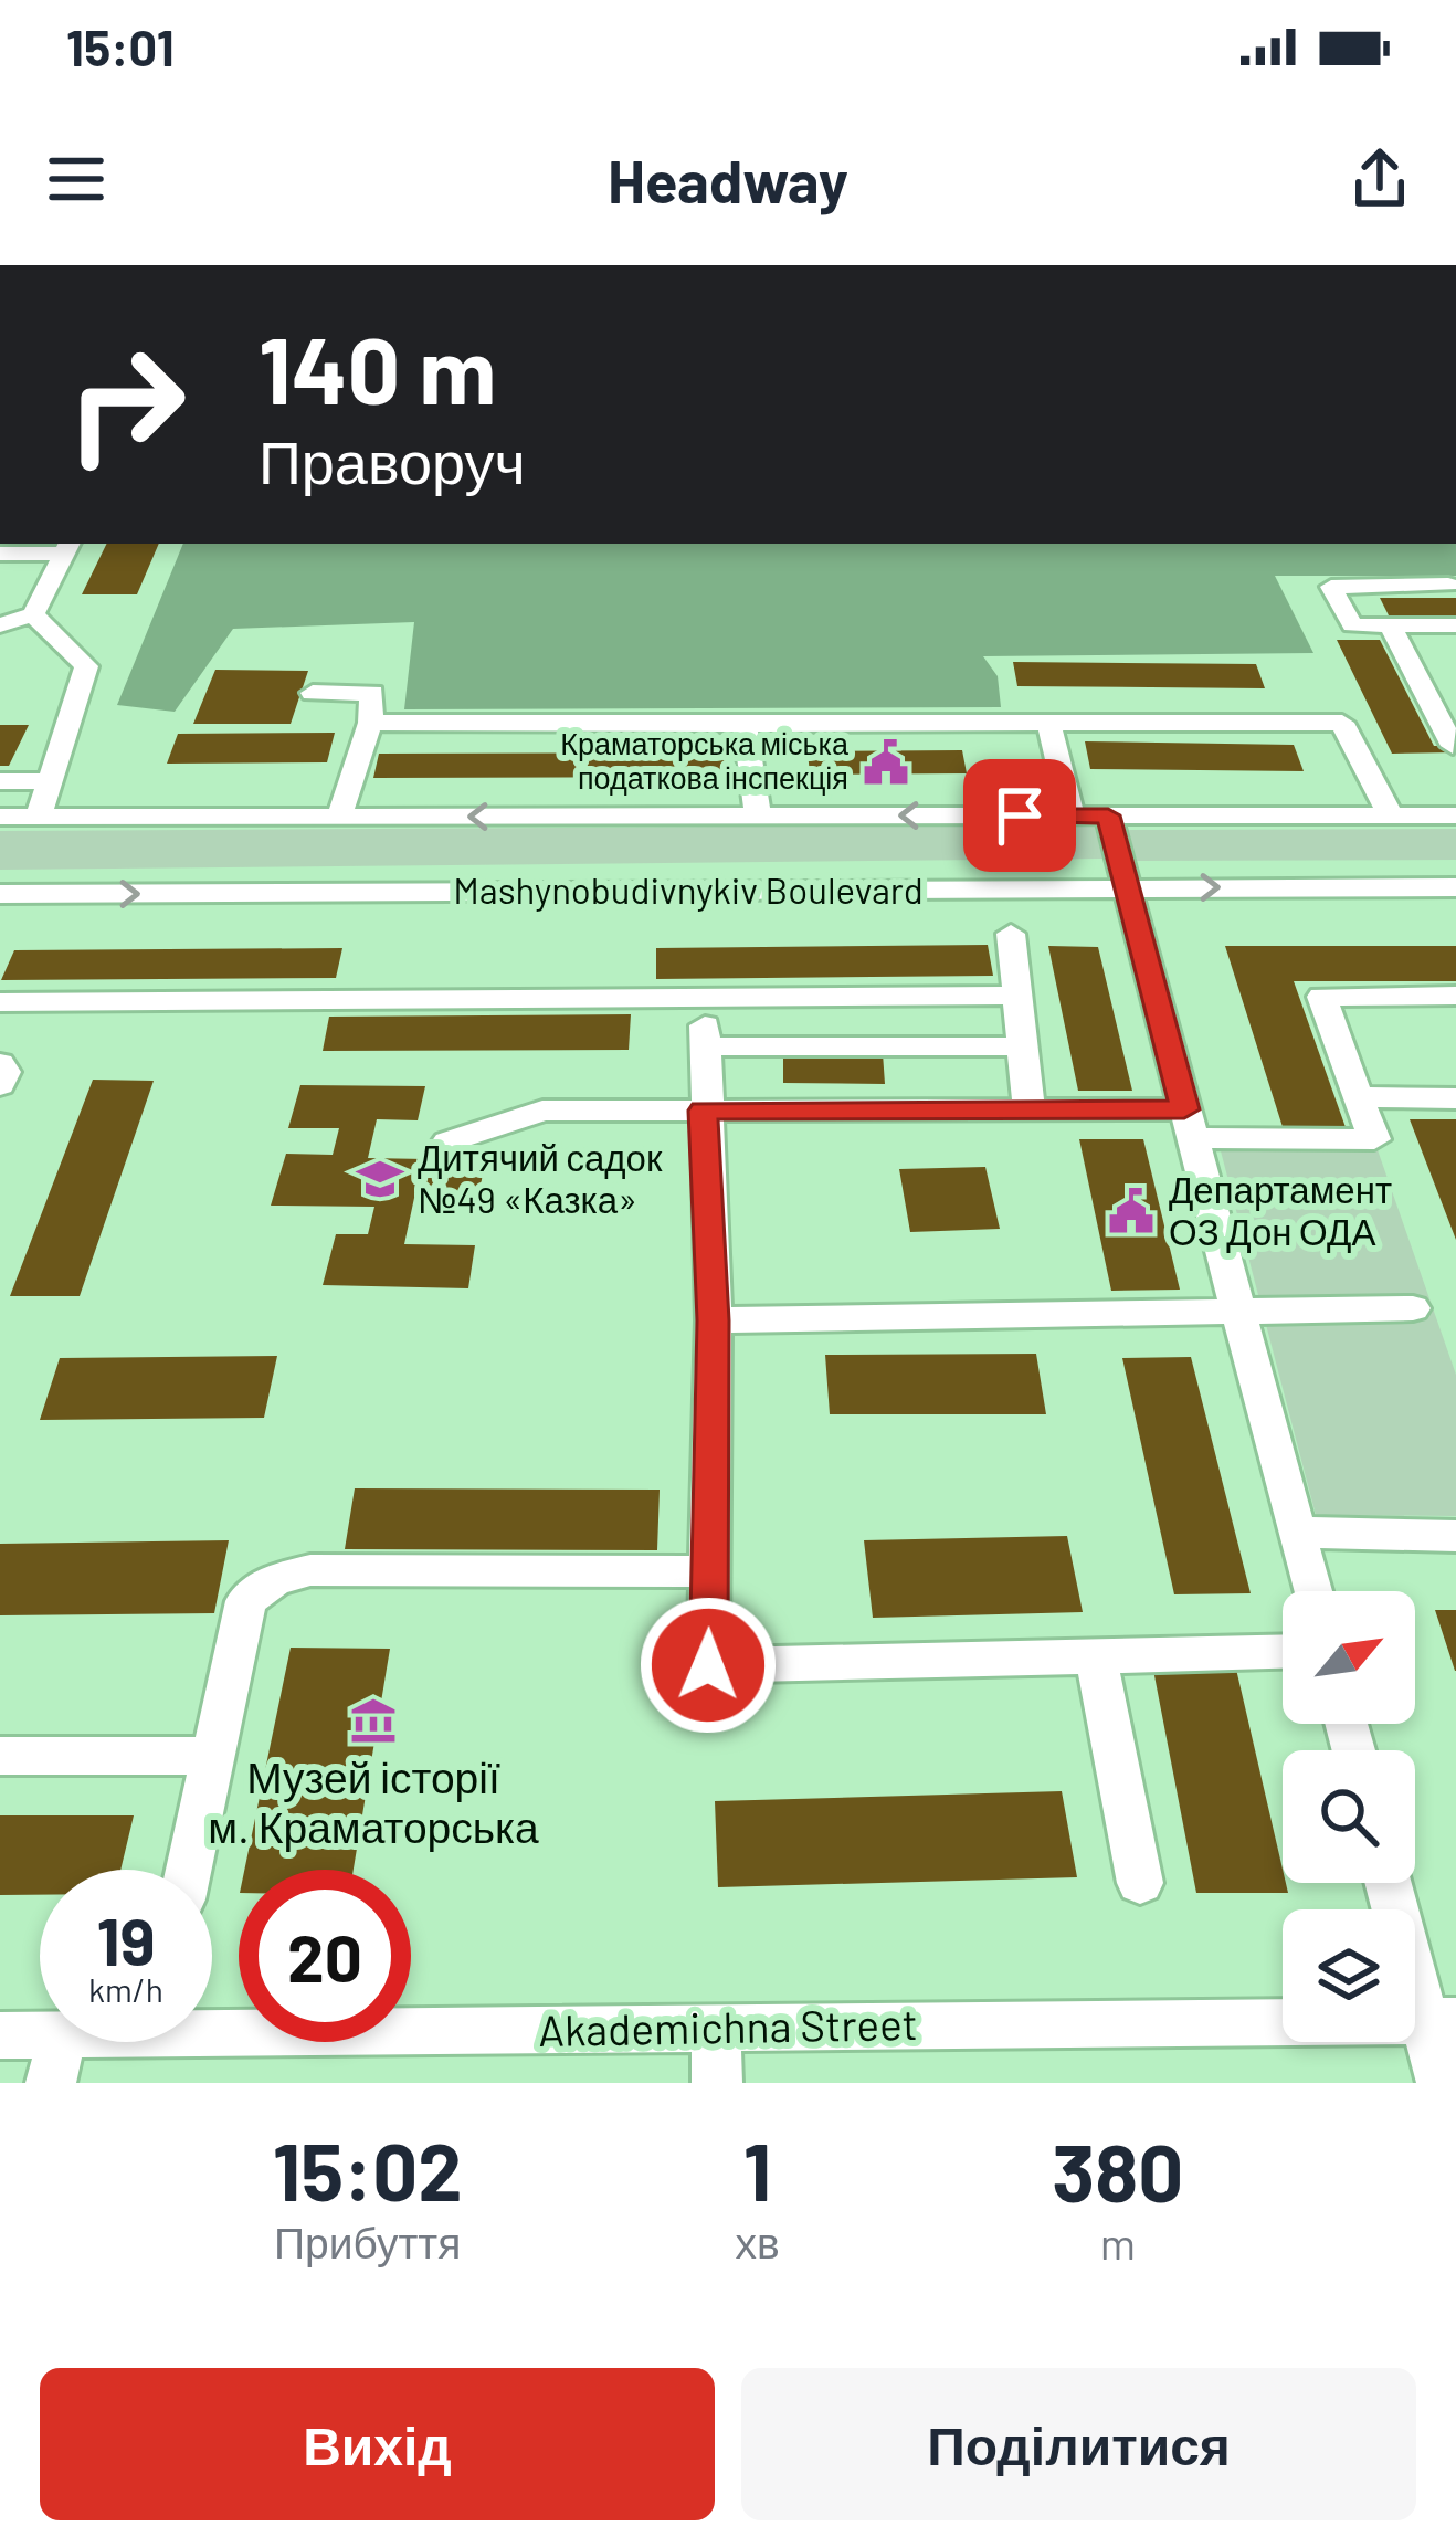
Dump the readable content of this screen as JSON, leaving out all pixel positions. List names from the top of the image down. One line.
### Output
{"streets":{"street":["Mashynobudivnykiv Boulevard","Akademichna Street"]},"places":{"public building":["Краматорська міська податкова інспекція","Департамент ОЗ Дон ОДА"],"school or university":["Дитячий садок №49 «Казка»"],"museum":["Музей історії м. Краматорська"]},"north":"top right","page":{"status":"15:01","header":"Headway","turn":["140 m","Праворуч"],"speed":"19 km/h","limit":"20","eta":["15:02","Прибуття","1","хв","380","m"],"buttons":["Вихід","Поділитися"]}}
